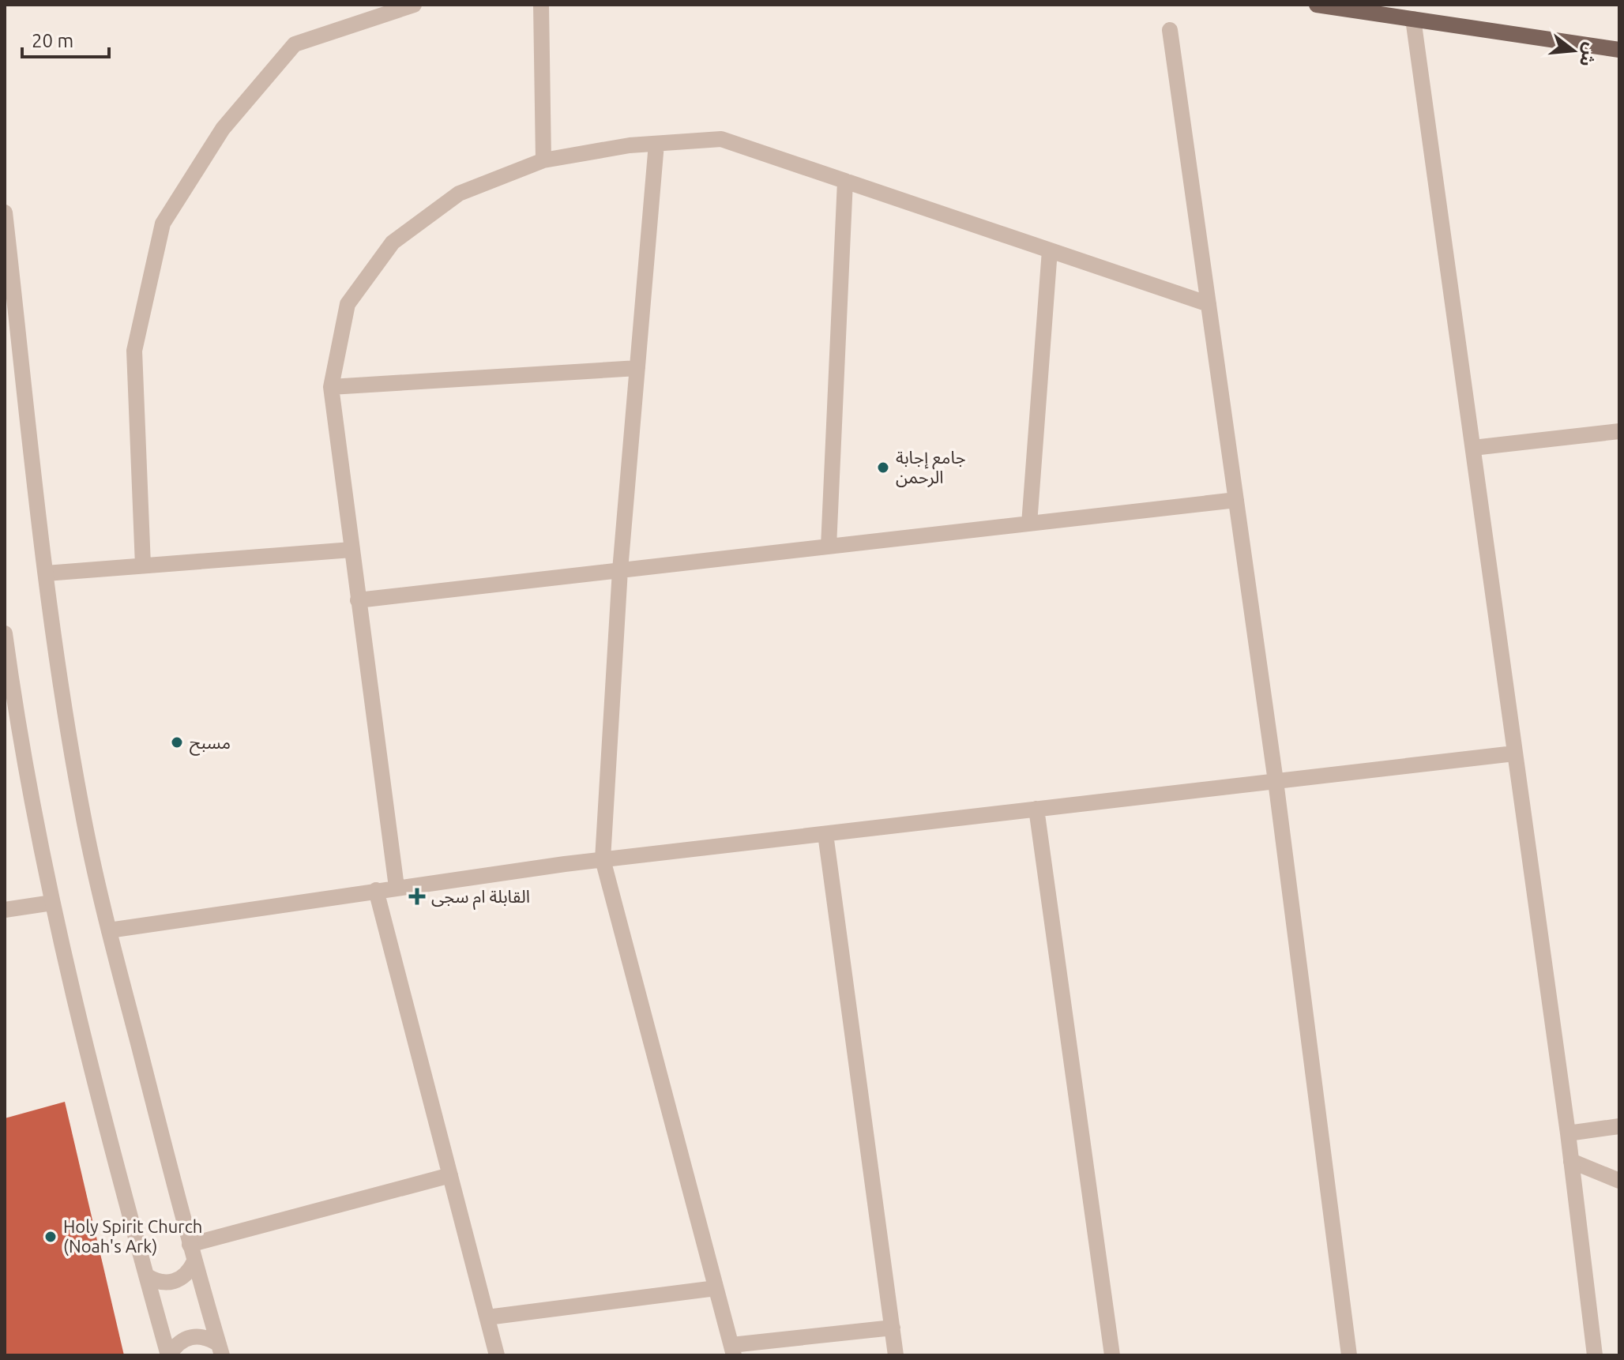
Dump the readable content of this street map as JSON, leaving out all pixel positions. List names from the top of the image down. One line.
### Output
{"places":{"other":["جامع إجابة الرحمن","مسبح","Holy Spirit Church (Noah's Ark)"],"health":["القابلة ام سجى"]},"scale_bar":"20 m","north":"right"}
